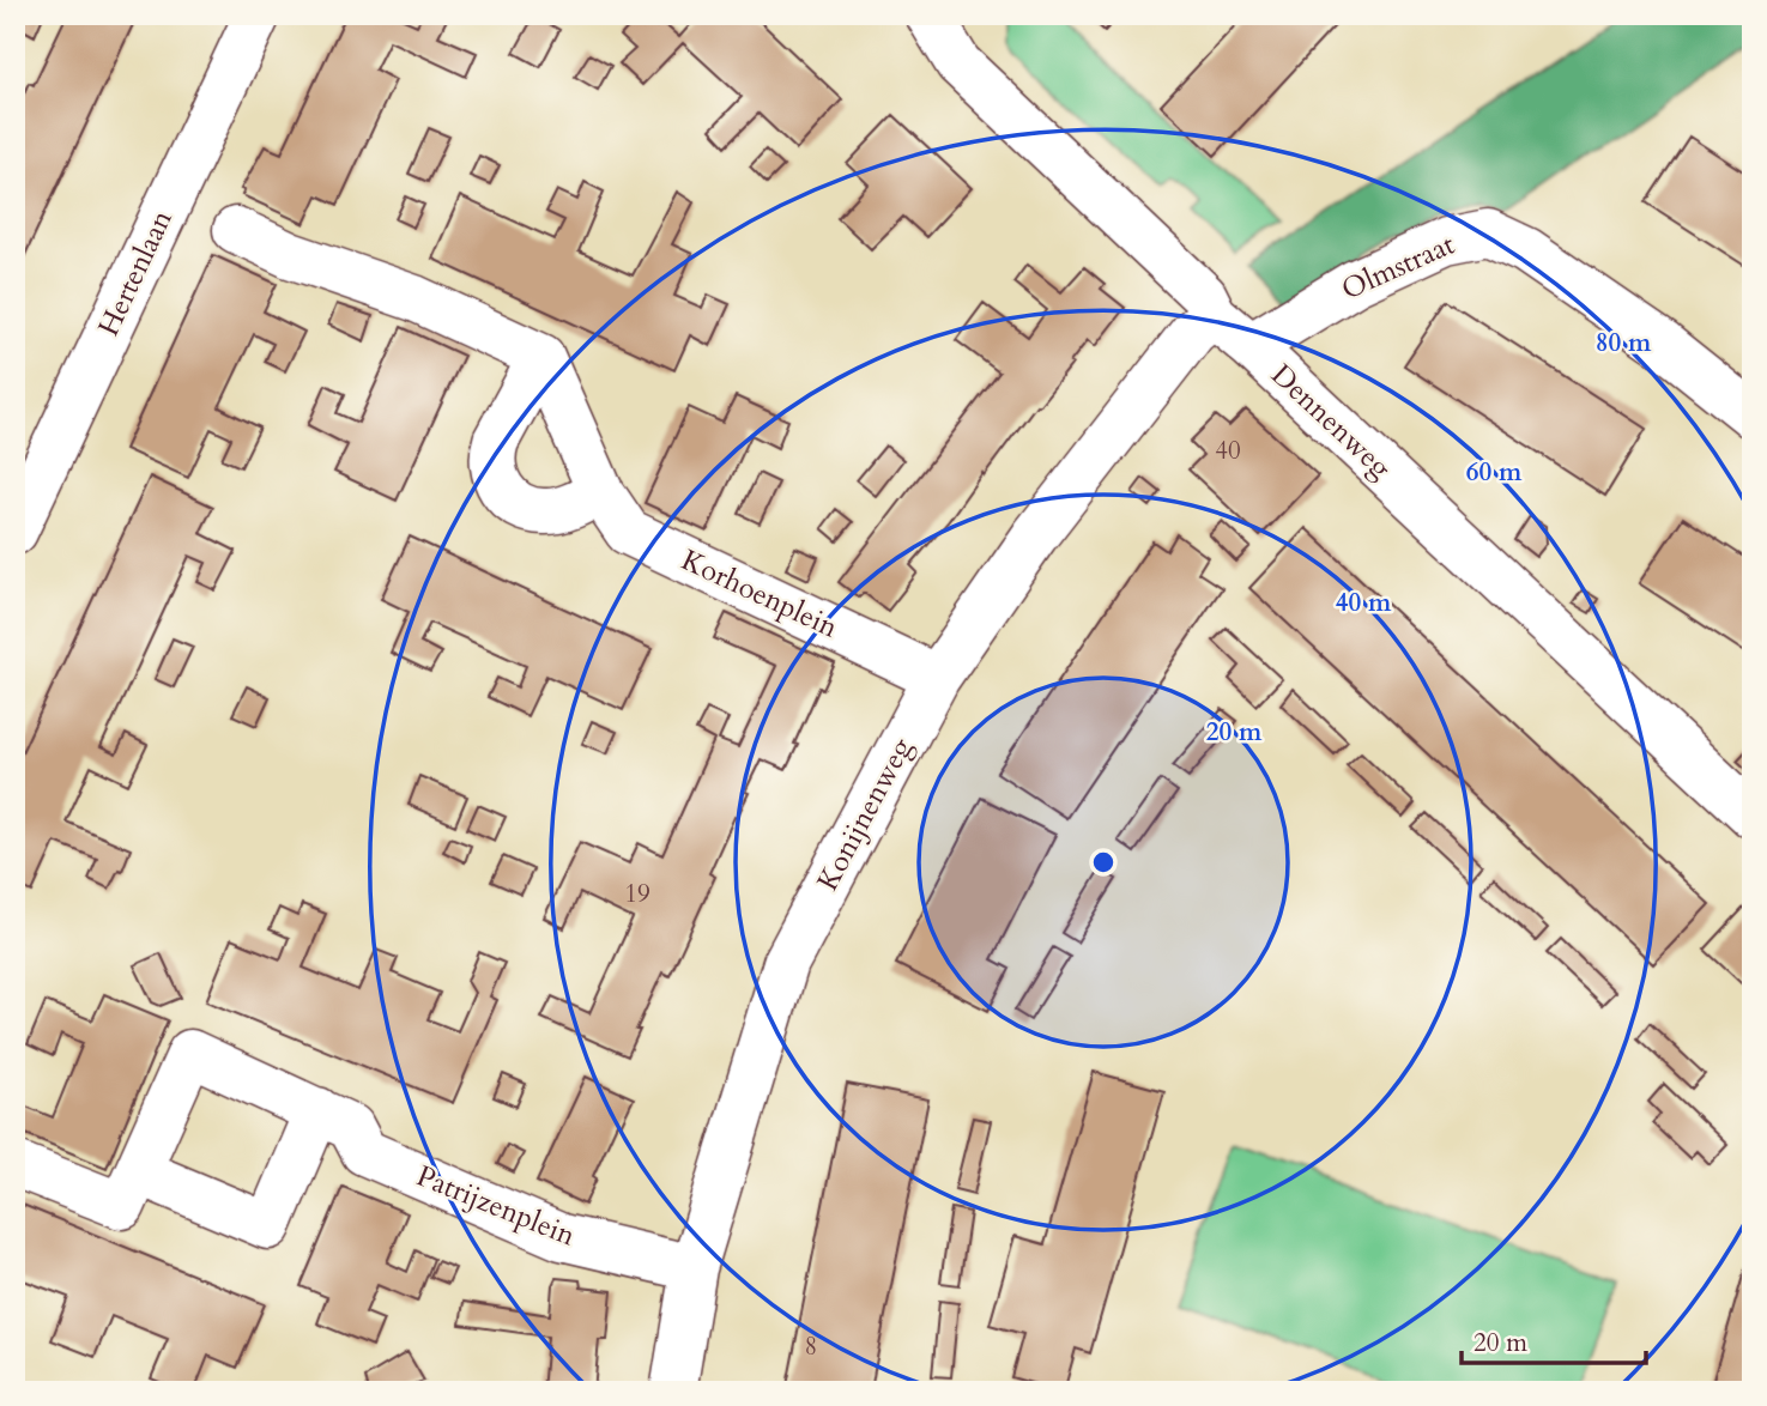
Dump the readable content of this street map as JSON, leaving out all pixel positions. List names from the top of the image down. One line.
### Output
{"streets":{"street":["Olmstraat","Hertenlaan","Dennenweg","Korhoenplein","Konijnenweg","Patrijzenplein"]},"crossings":[["Olmstraat","Dennenweg"],["Dennenweg","Konijnenweg"],["Korhoenplein","Konijnenweg"],["Konijnenweg","Patrijzenplein"]],"house_numbers":["40","19","8"],"scale_bar":"20 m","rings":["80 m","60 m","40 m","20 m"]}
